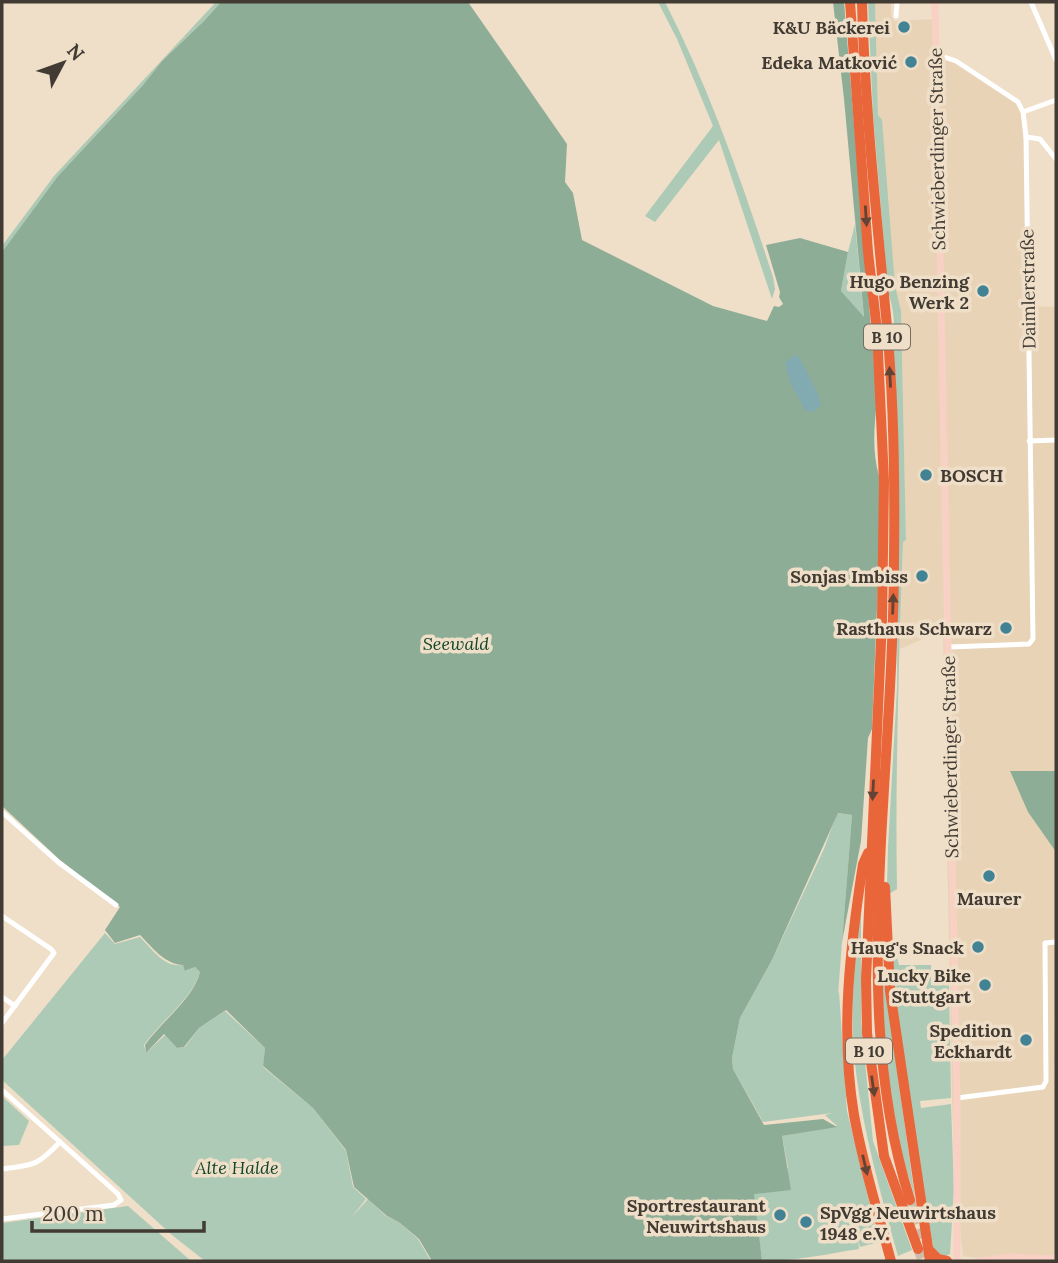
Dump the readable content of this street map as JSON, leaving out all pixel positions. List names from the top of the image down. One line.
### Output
{"streets":{"highway":["B 10"],"street":["Schwieberdinger Straße","Daimlerstraße"]},"crossings":[["Schwieberdinger Straße","Daimlerstraße"]],"parks":["Seewald","Alte Halde"],"places":["K&U Bäckerei","Edeka Matković","Hugo Benzing Werk 2","BOSCH","Sonjas Imbiss","Rasthaus Schwarz","Maurer","Haug's Snack","Lucky Bike Stuttgart","Spedition Eckhardt","Sportrestaurant Neuwirtshaus","SpVgg Neuwirtshaus 1948 e.V."],"scale_bar":"200 m","north":"top right"}
